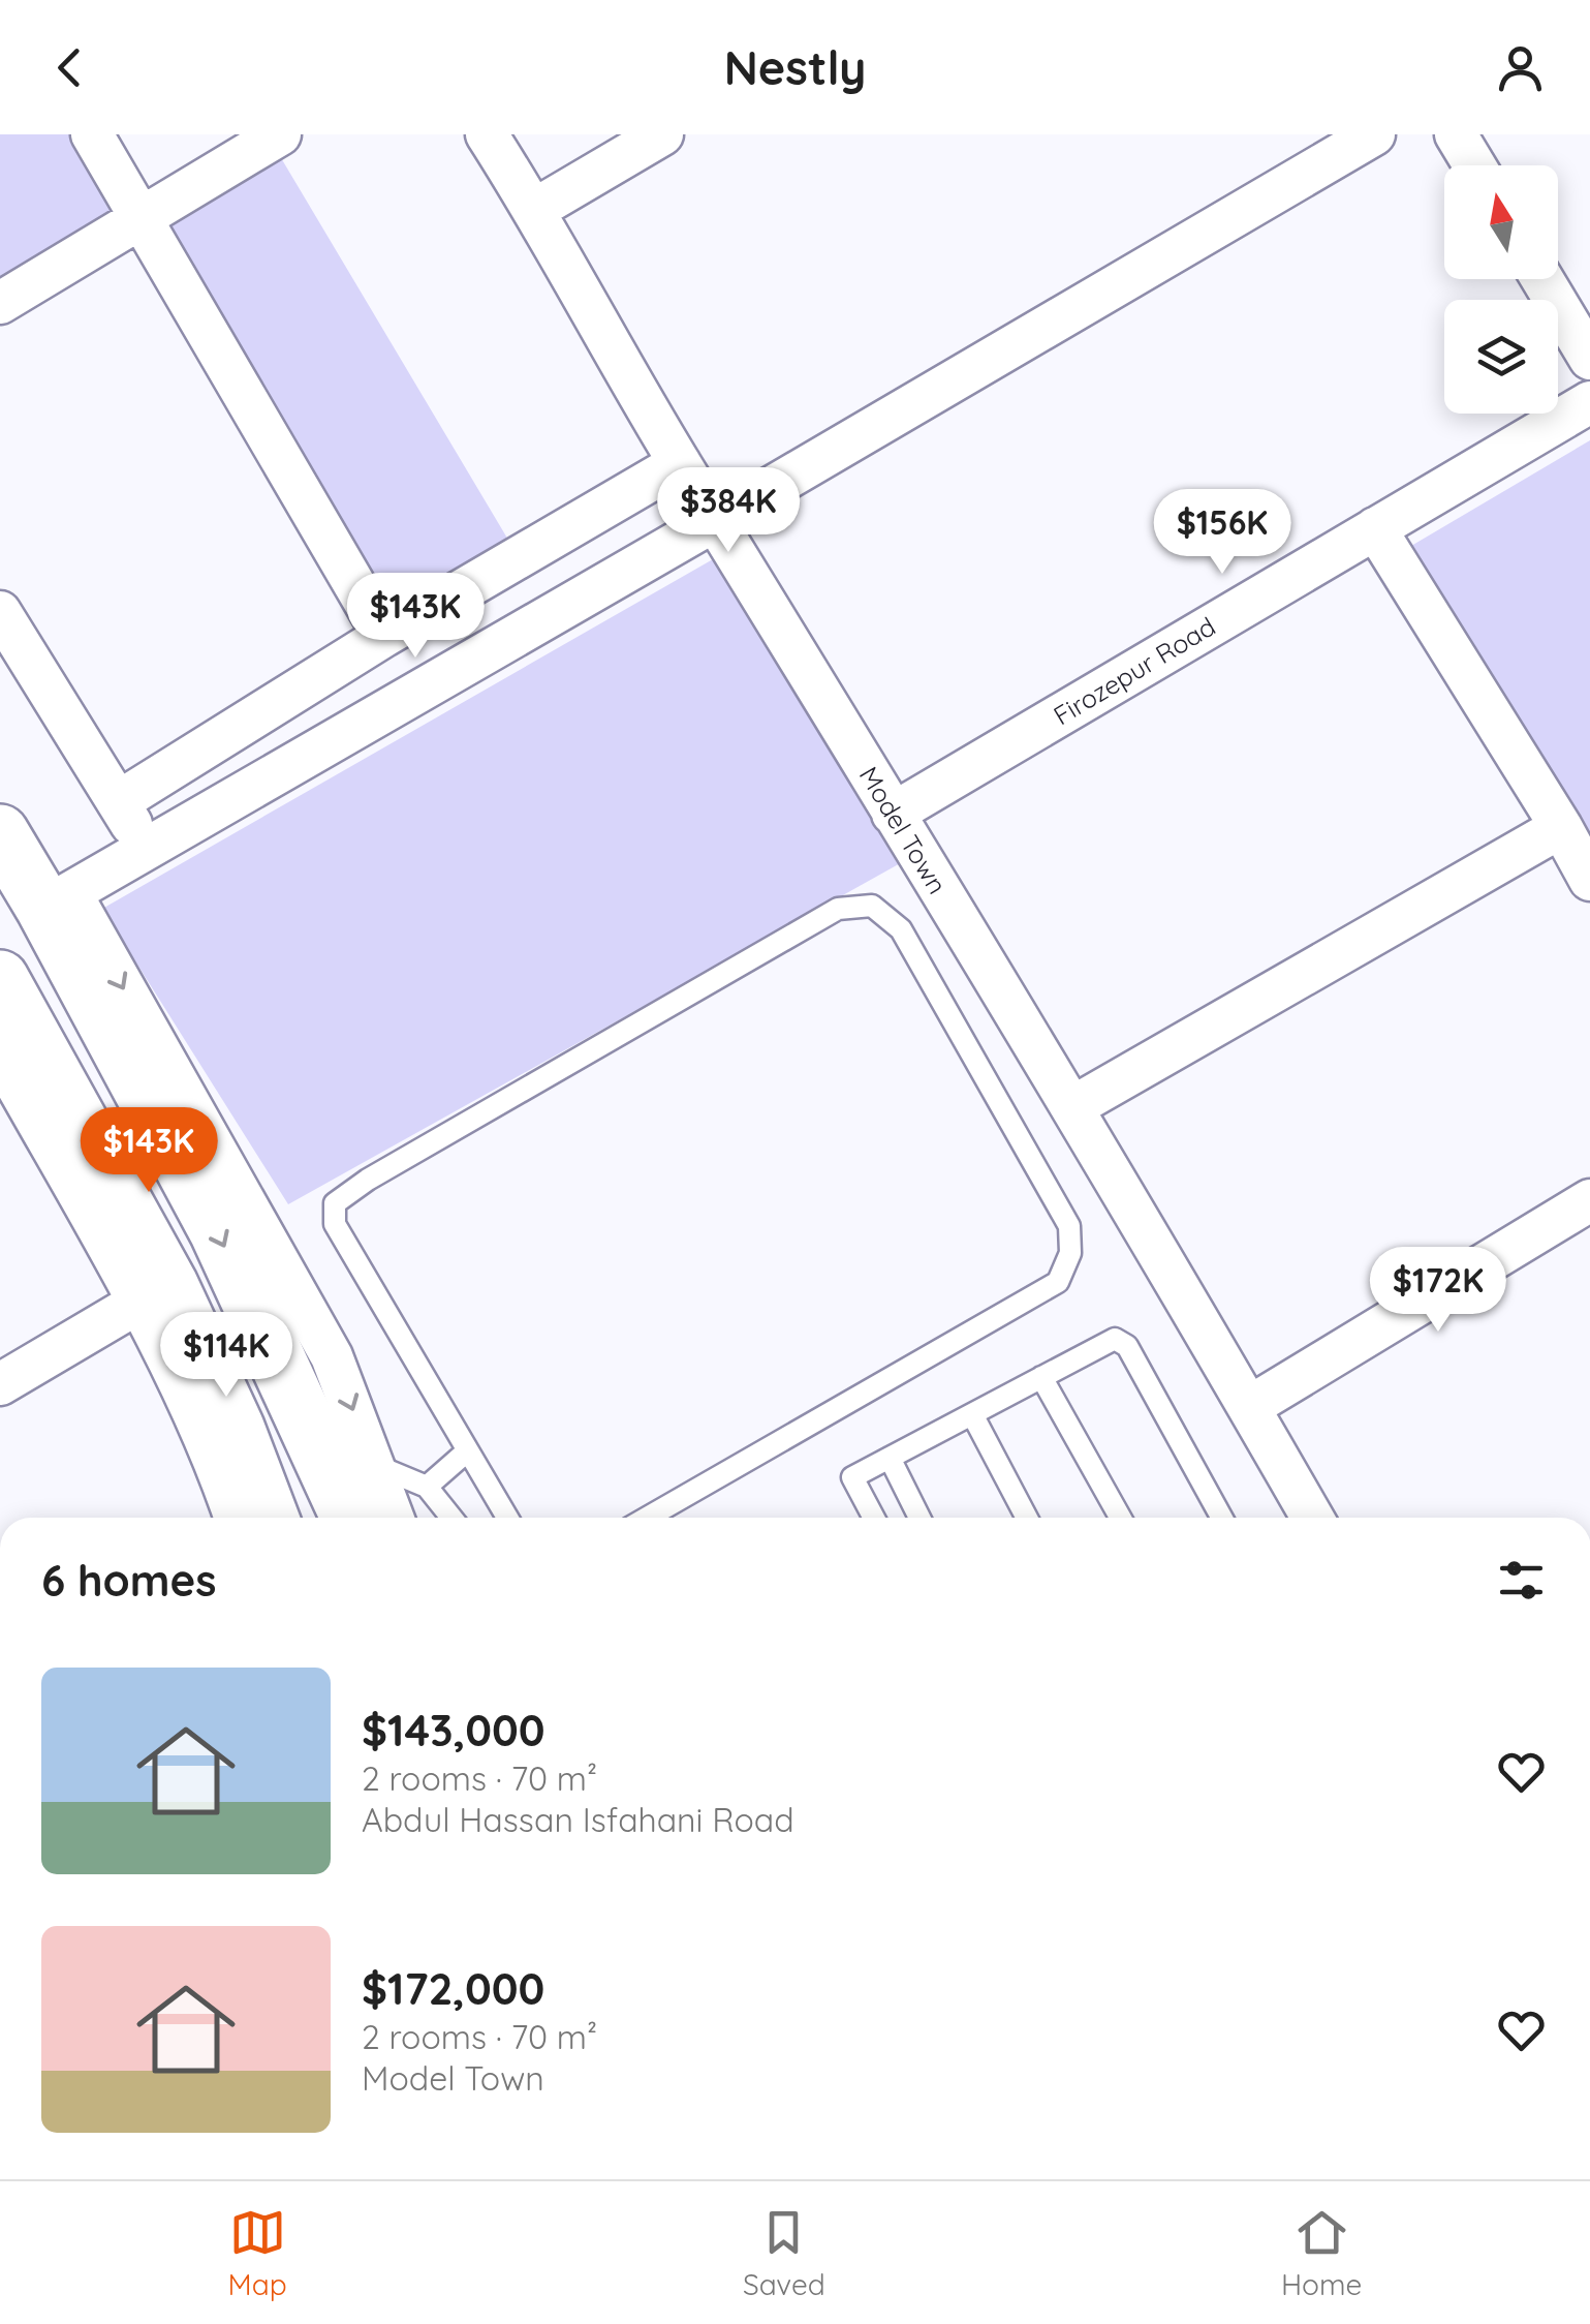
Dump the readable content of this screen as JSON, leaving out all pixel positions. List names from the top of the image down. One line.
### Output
{"streets":{"street":["Firozepur Road","Model Town"]},"crossings":[["Firozepur Road","Model Town"]],"north":"top","page":{"header":"Nestly","price":["$384K","$156K","$143K","$143K","$172K","$114K"],"heading":"6 homes","list":[{"name":"$143,000","note":"2 rooms · 70 m² · Abdul Hassan Isfahani Road"},{"name":"$172,000","note":"2 rooms · 70 m² · Model Town"}],"tabs":["Map","Saved","Home"]}}
